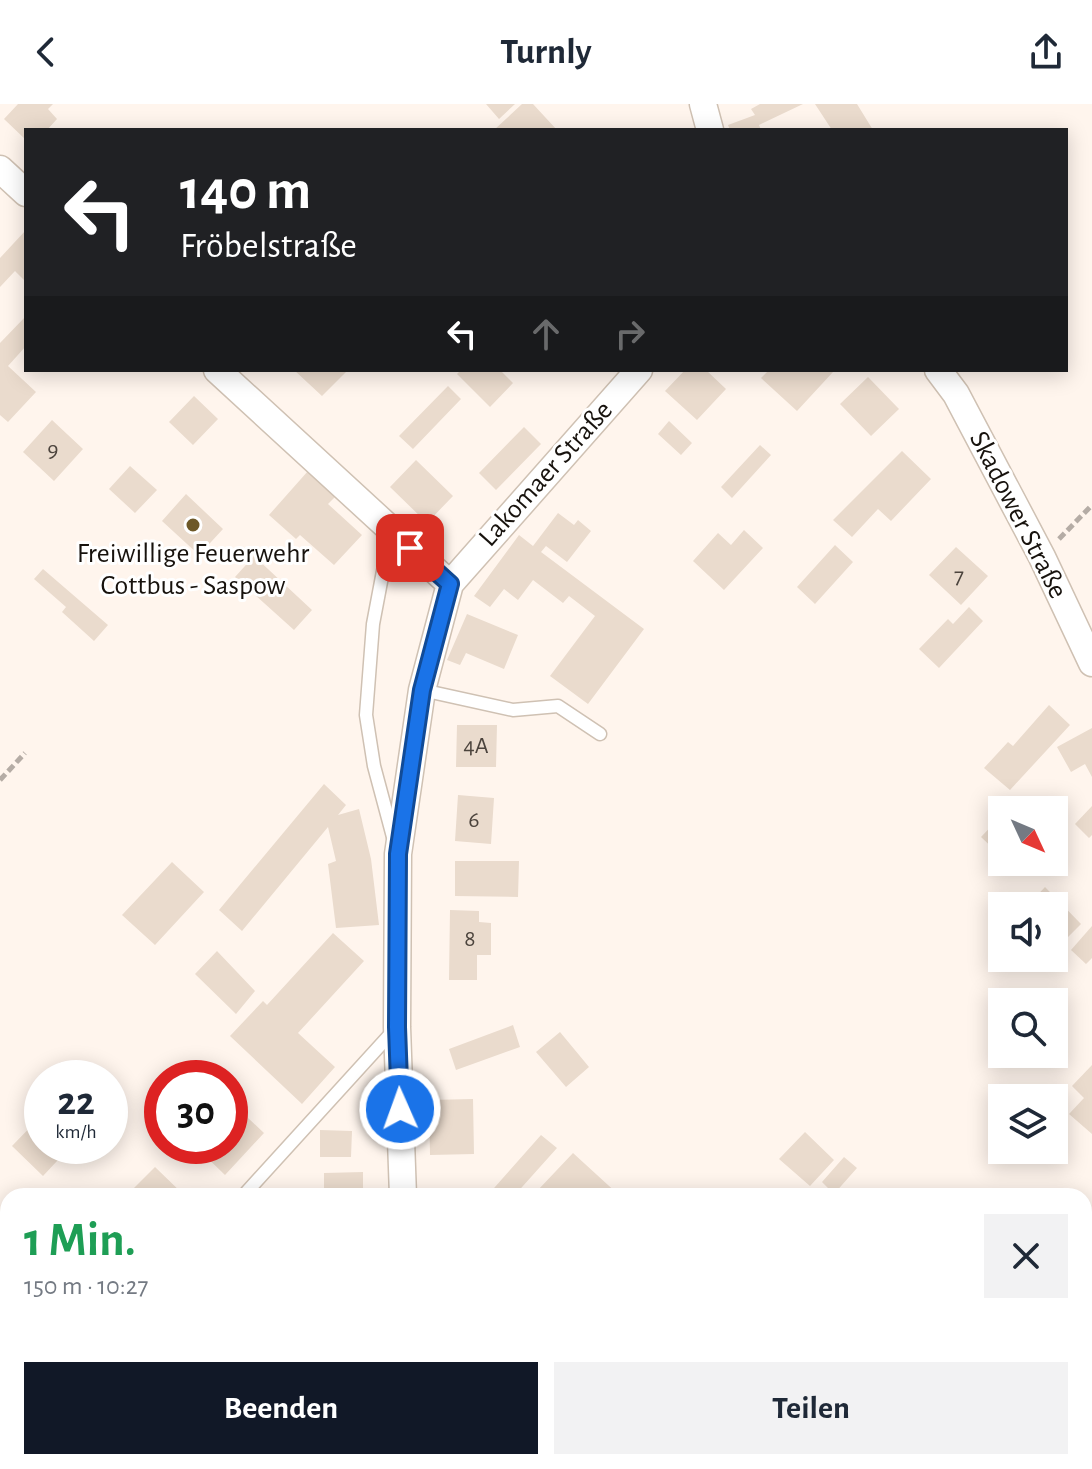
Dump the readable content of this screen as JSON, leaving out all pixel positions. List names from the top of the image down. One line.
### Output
{"streets":{"street":["Lakomaer Straße","Skadower Straße"]},"places":["Freiwillige Feuerwehr Cottbus - Saspow"],"house_numbers":["9","7","4A","6","8"],"north":"bottom right","page":{"header":"Turnly","turn":["140 m","Fröbelstraße"],"speed":"22 km/h","limit":"30","heading":["1 Min.","150 m · 10:27"],"buttons":["Beenden","Teilen"]}}
